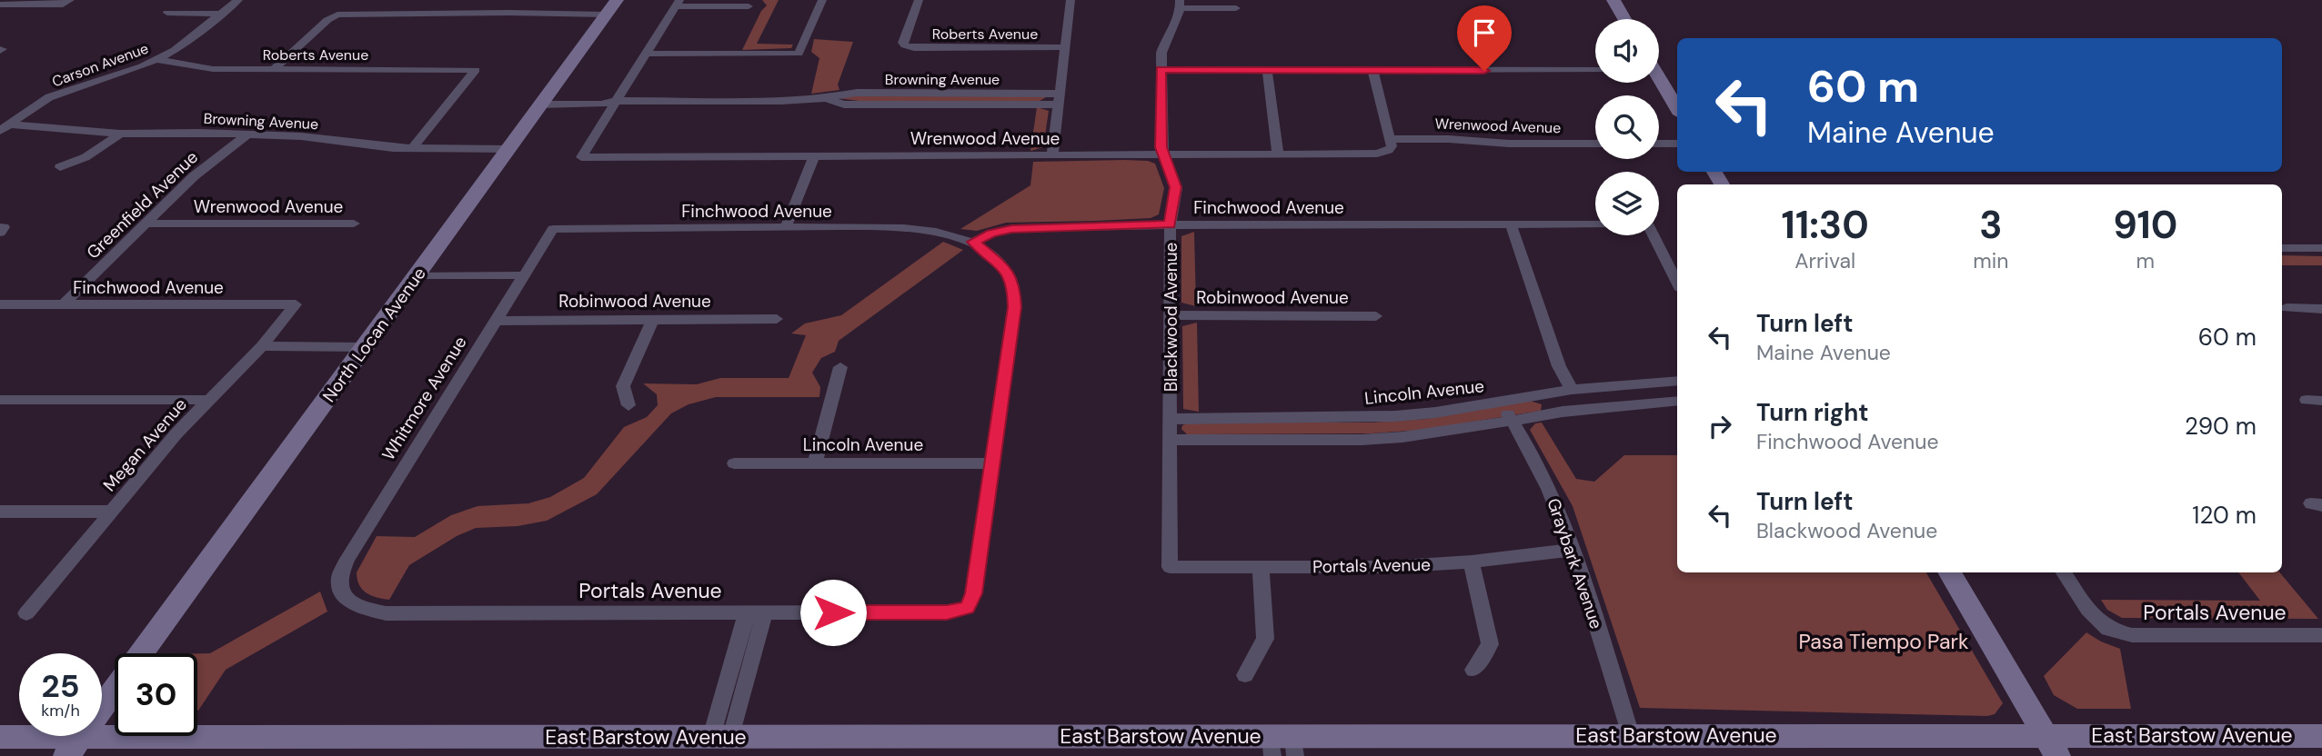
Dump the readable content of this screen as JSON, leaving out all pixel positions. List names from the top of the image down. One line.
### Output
{"streets":{"street":["Roberts Avenue","Carson Avenue","Browning Avenue","Wrenwood Avenue","Greenfield Avenue","Finchwood Avenue","Robinwood Avenue","Blackwood Avenue","North Locan Avenue","Lincoln Avenue","Whitmore Avenue","Megan Avenue","Graybark Avenue","Portals Avenue","East Barstow Avenue"]},"crossings":[["Roberts Avenue","Carson Avenue"],["Roberts Avenue","Browning Avenue"],["Carson Avenue","Browning Avenue"],["Browning Avenue","Wrenwood Avenue"],["Browning Avenue","Greenfield Avenue"],["Browning Avenue","North Locan Avenue"],["Wrenwood Avenue","Greenfield Avenue"],["Wrenwood Avenue","Blackwood Avenue"],["Greenfield Avenue","Finchwood Avenue"],["Finchwood Avenue","Blackwood Avenue"],["Finchwood Avenue","Whitmore Avenue"],["Finchwood Avenue","Megan Avenue"],["Robinwood Avenue","Blackwood Avenue"],["Robinwood Avenue","Whitmore Avenue"],["Blackwood Avenue","Lincoln Avenue"],["Blackwood Avenue","Portals Avenue"],["North Locan Avenue","East Barstow Avenue"],["Lincoln Avenue","Graybark Avenue"],["Lincoln Avenue","Portals Avenue"],["Whitmore Avenue","Portals Avenue"],["Graybark Avenue","Portals Avenue"],["Graybark Avenue","East Barstow Avenue"]],"parks":["Pasa Tiempo Park"],"page":{"turn":["60 m","Maine Avenue"],"eta":["11:30","Arrival","3","min","910","m"],"list":[{"name":"Turn left","note":"Maine Avenue","value":"60 m"},{"name":"Turn right","note":"Finchwood Avenue","value":"290 m"},{"name":"Turn left","note":"Blackwood Avenue","value":"120 m"}],"speed":"25 km/h","limit":"30"}}
